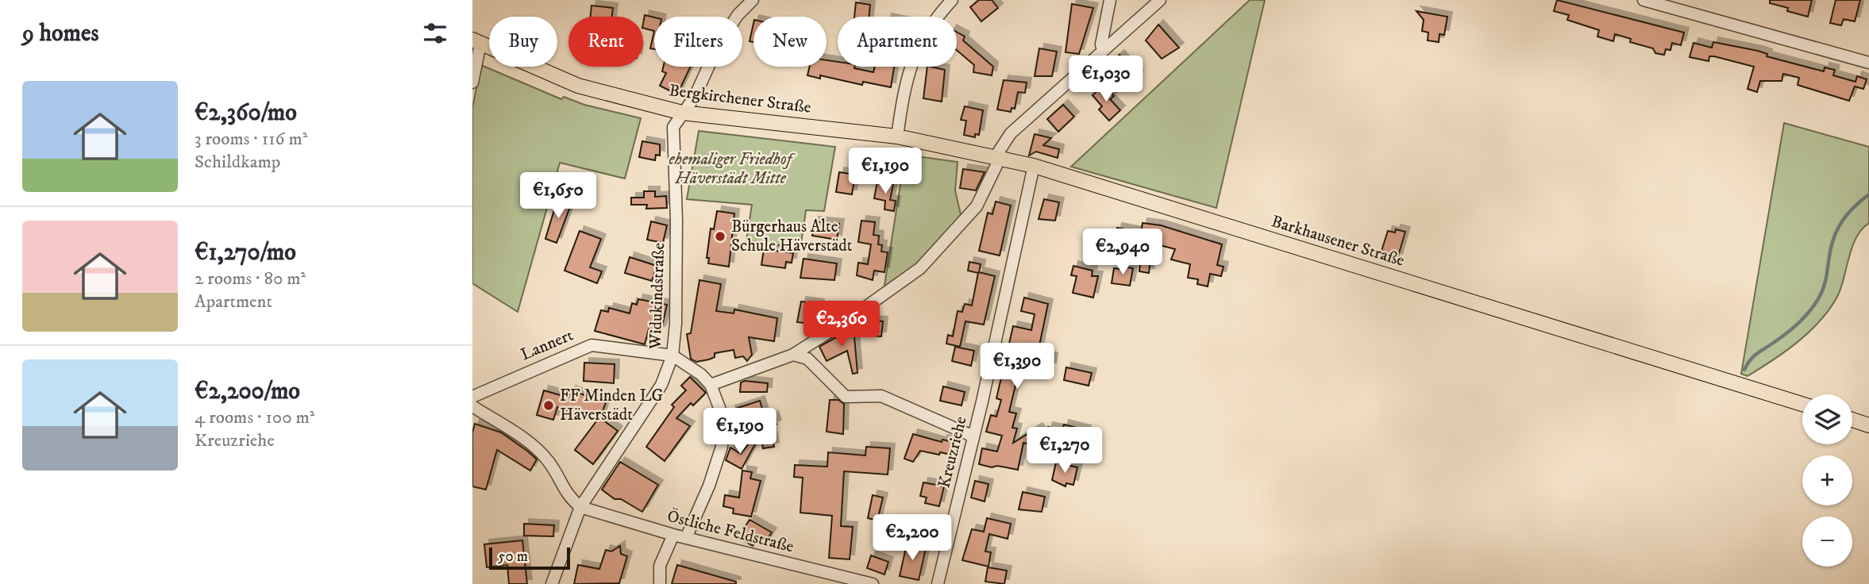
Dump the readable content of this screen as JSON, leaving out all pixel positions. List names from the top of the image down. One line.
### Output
{"streets":{"main road":["Bergkirchener Straße","Barkhausener Straße"],"street":["Widukindstraße","Lannert","Kreuzriehe","Östliche Feldstraße"]},"crossings":[["Bergkirchener Straße","Barkhausener Straße"],["Bergkirchener Straße","Widukindstraße"],["Barkhausener Straße","Kreuzriehe"],["Widukindstraße","Lannert"],["Widukindstraße","Östliche Feldstraße"]],"parks":["ehemaliger Friedhof Häverstädt Mitte"],"places":["Bürgerhaus Alte Schule Häverstädt","FF Minden LG Häverstädt"],"scale_bar":"50 m","page":{"heading":"9 homes","chip":["Buy","Rent","Filters","New","Apartment"],"price":["€1,030","€1,190","€1,650","€2,940","€2,360","€1,390","€1,190","€1,270","€2,200"],"list":[{"name":"€2,360/mo","note":"3 rooms · 116 m² · Schildkamp"},{"name":"€1,270/mo","note":"2 rooms · 80 m² · Apartment"},{"name":"€2,200/mo","note":"4 rooms · 100 m² · Kreuzriehe"}],"map_buttons":["+","−"],"scale":"50 m"}}
